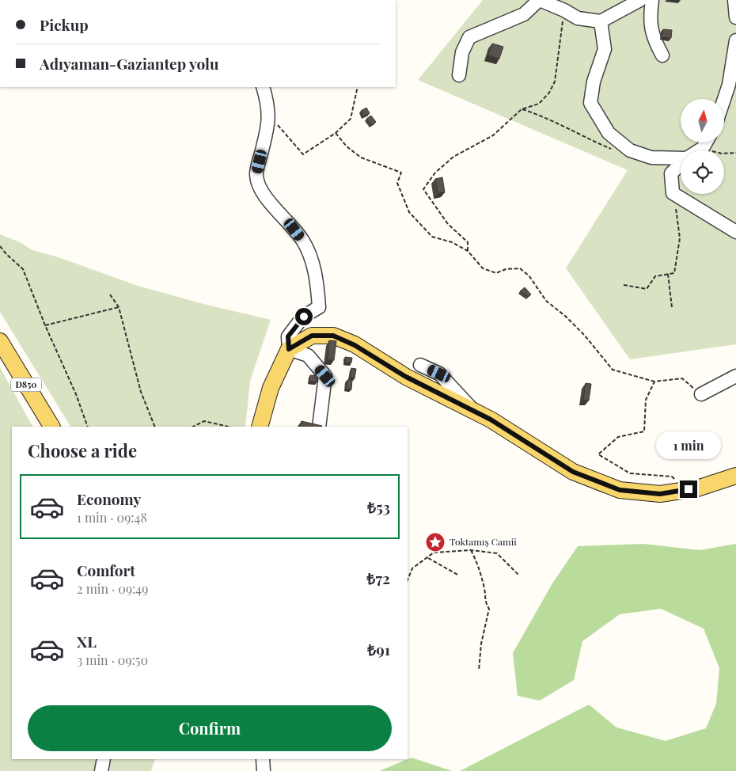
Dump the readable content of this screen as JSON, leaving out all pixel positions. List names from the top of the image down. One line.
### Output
{"streets":{"main road":["D850"]},"places":{"place":["Toktamış Camii"]},"north":"top","page":{"banner":["Pickup","Adıyaman-Gaziantep yolu"],"heading":"Choose a ride","bubble":"1 min","list":[{"name":"Economy","note":"1 min · 09:48","value":"₺53"},{"name":"Comfort","note":"2 min · 09:49","value":"₺72"},{"name":"XL","note":"3 min · 09:50","value":"₺91"}],"buttons":"Confirm"}}
